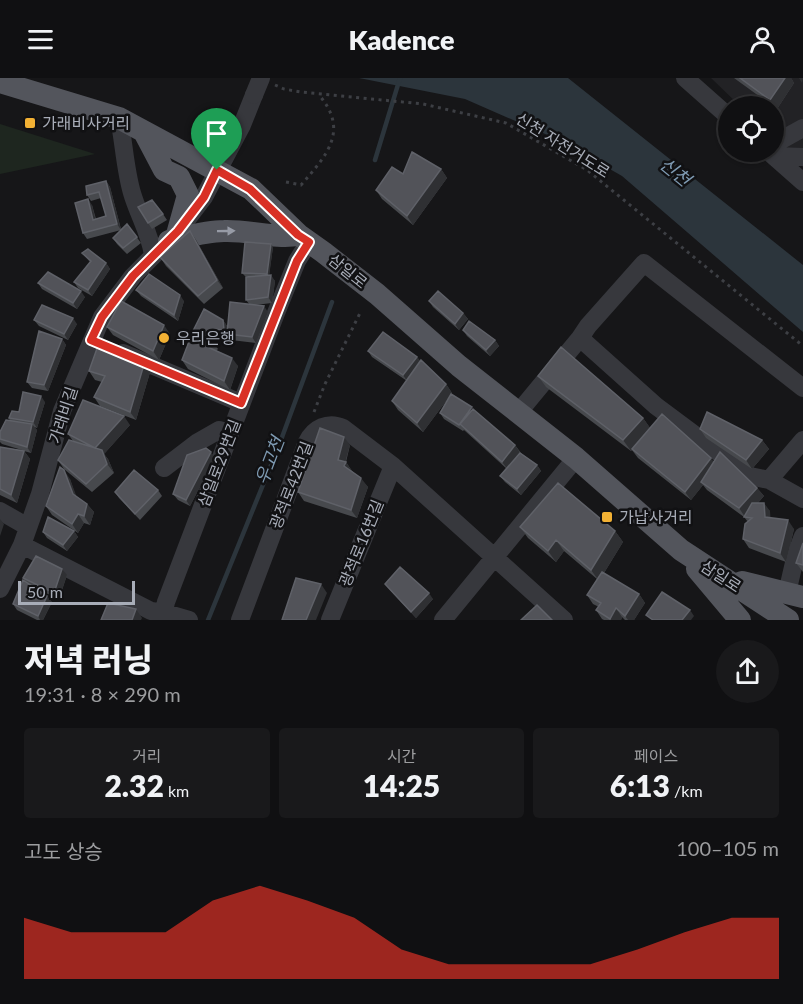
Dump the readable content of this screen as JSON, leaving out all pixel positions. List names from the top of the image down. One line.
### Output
{"streets":{"main road":["삼일로"],"street":["가래비길","삼일로29번길","광적로42번길","광적로16번길"],"path":["신천 자전거도로"]},"crossings":[["신천 자전거도로","가래비길"],["삼일로","가래비길"],["삼일로","삼일로29번길"],["광적로42번길","광적로16번길"]],"water":["신천","우고천"],"places":{"transit":["가래비사거리","가납사거리"],"other":["우리은행"]},"scale_bar":"50 m","page":{"header":"Kadence","scale":"50 m","heading":["저녁 러닝","19:31 · 8 × 290 m"],"stats":[["거리","2.32 km"],["시간","14:25"],["페이스","6:13 /km"]],"chart":["고도 상승","100–105 m"]}}
